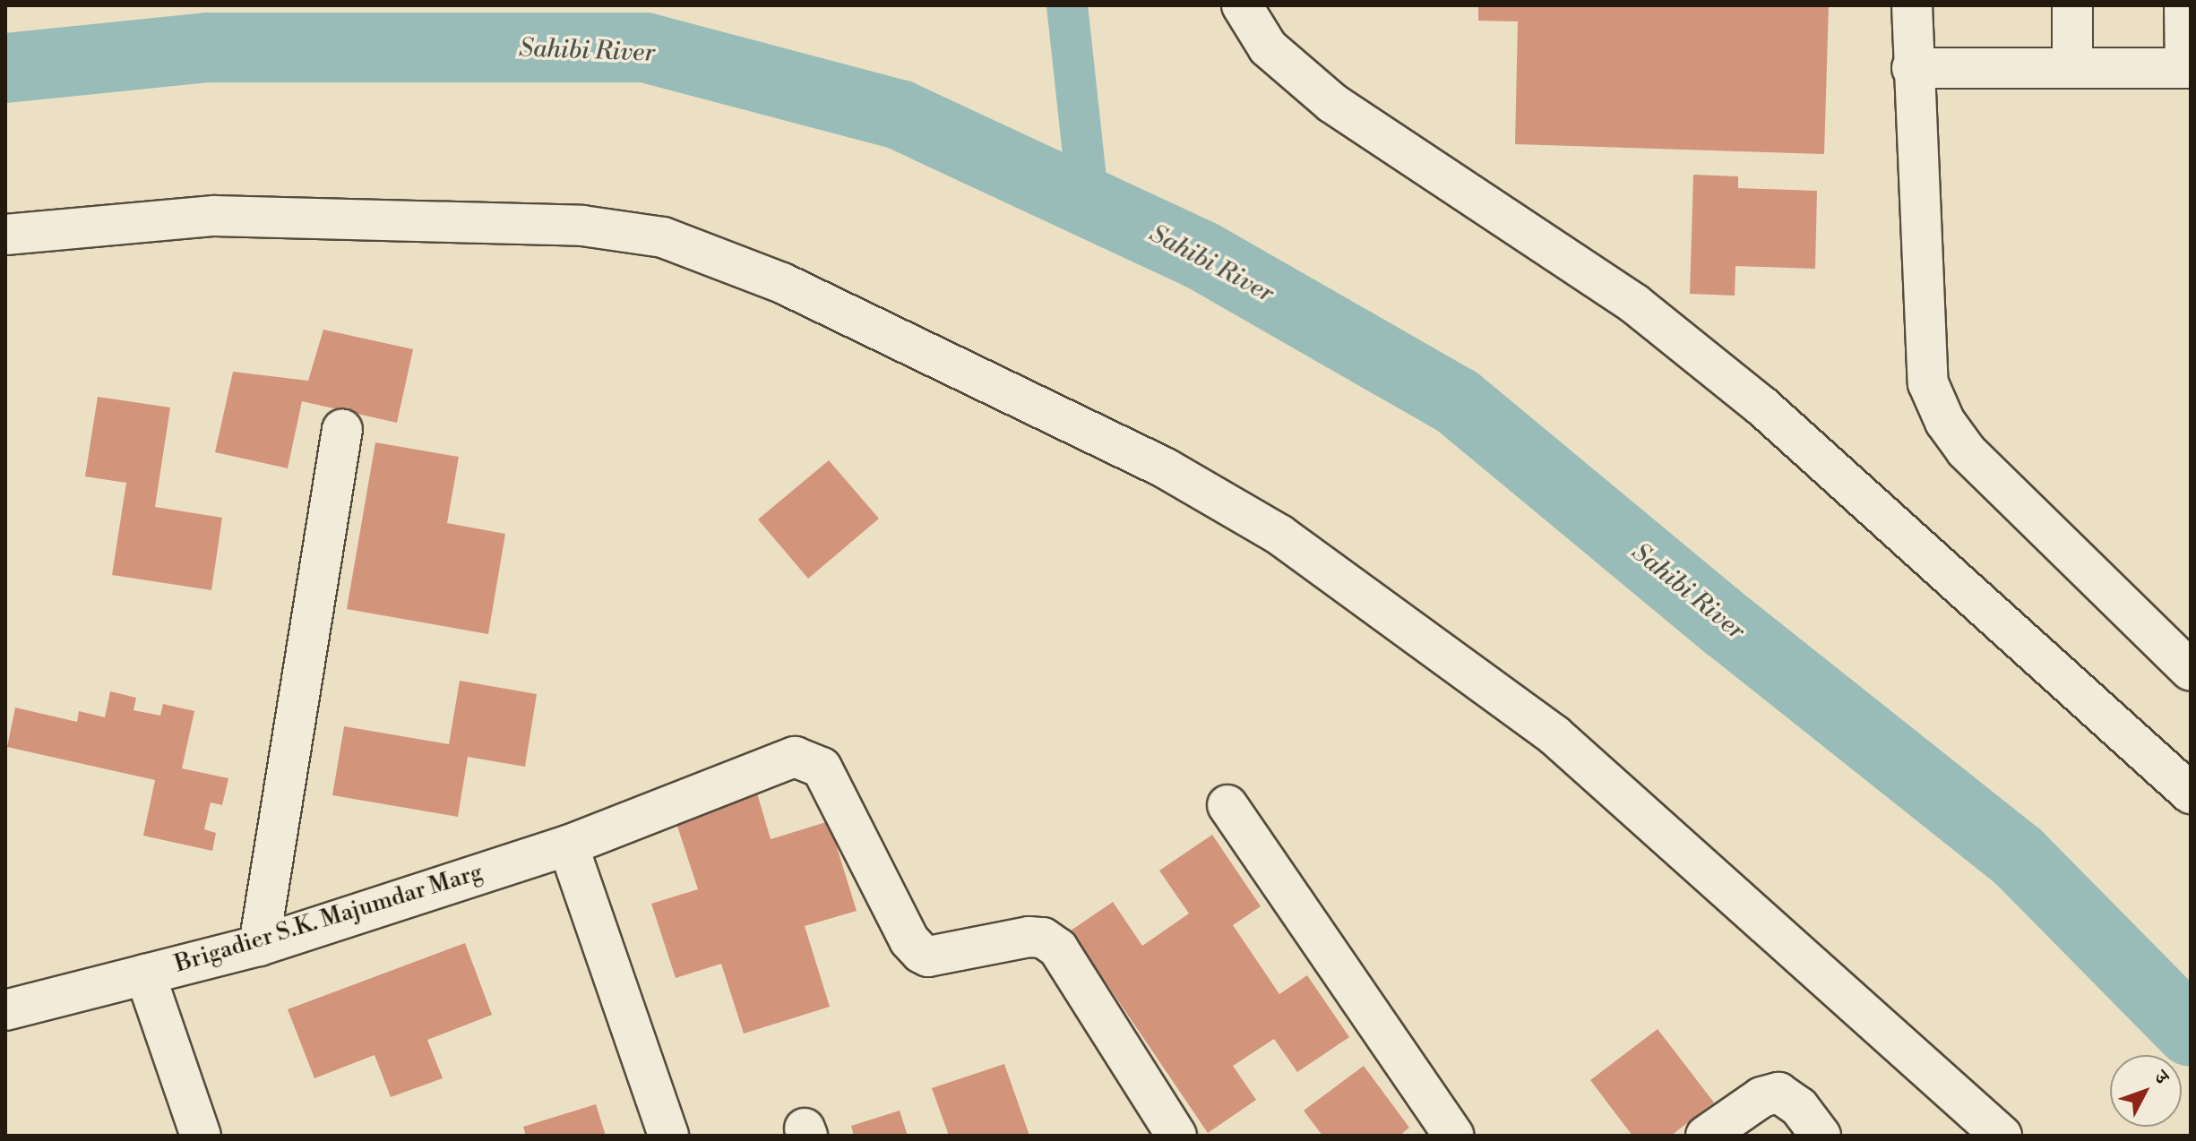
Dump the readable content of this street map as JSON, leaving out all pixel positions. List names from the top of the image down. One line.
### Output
{"streets":{"street":["Brigadier S.K. Majumdar Marg"]},"water":["Sahibi River"],"north":"top right"}
